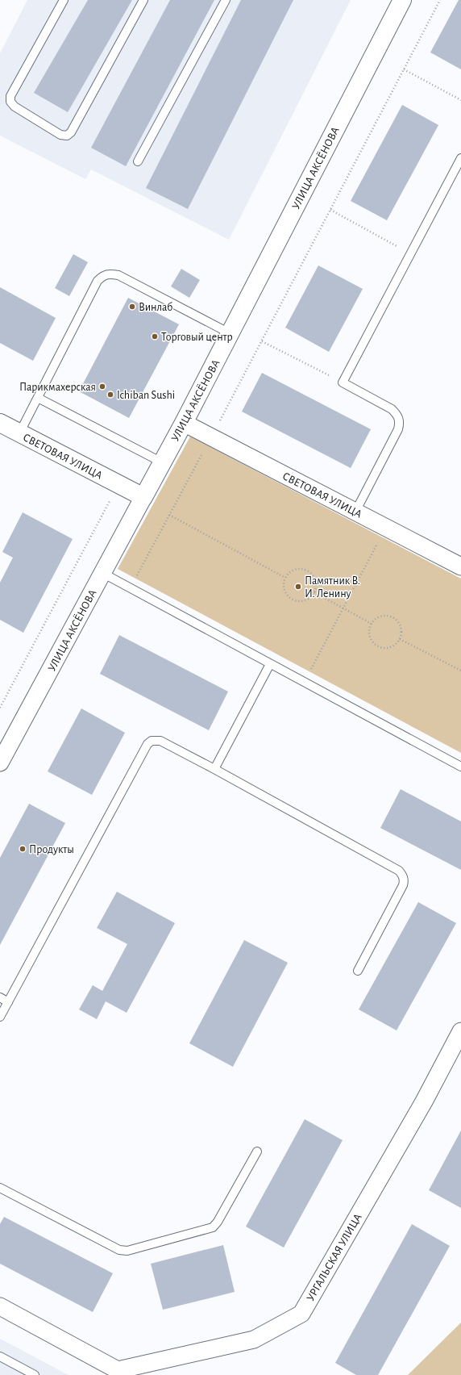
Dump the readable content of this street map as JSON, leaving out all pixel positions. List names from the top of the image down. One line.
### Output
{"streets":{"street":["УЛИЦА АКСЁНОВА","СВЕТОВАЯ УЛИЦА","УРГАЛЬСКАЯ УЛИЦА"]},"crossings":[["УЛИЦА АКСЁНОВА","СВЕТОВАЯ УЛИЦА"]],"places":["Винлаб","Торговый центр","Парикмахерская","Ichiban Sushi","Памятник В. И. Ленину","Продукты"]}
